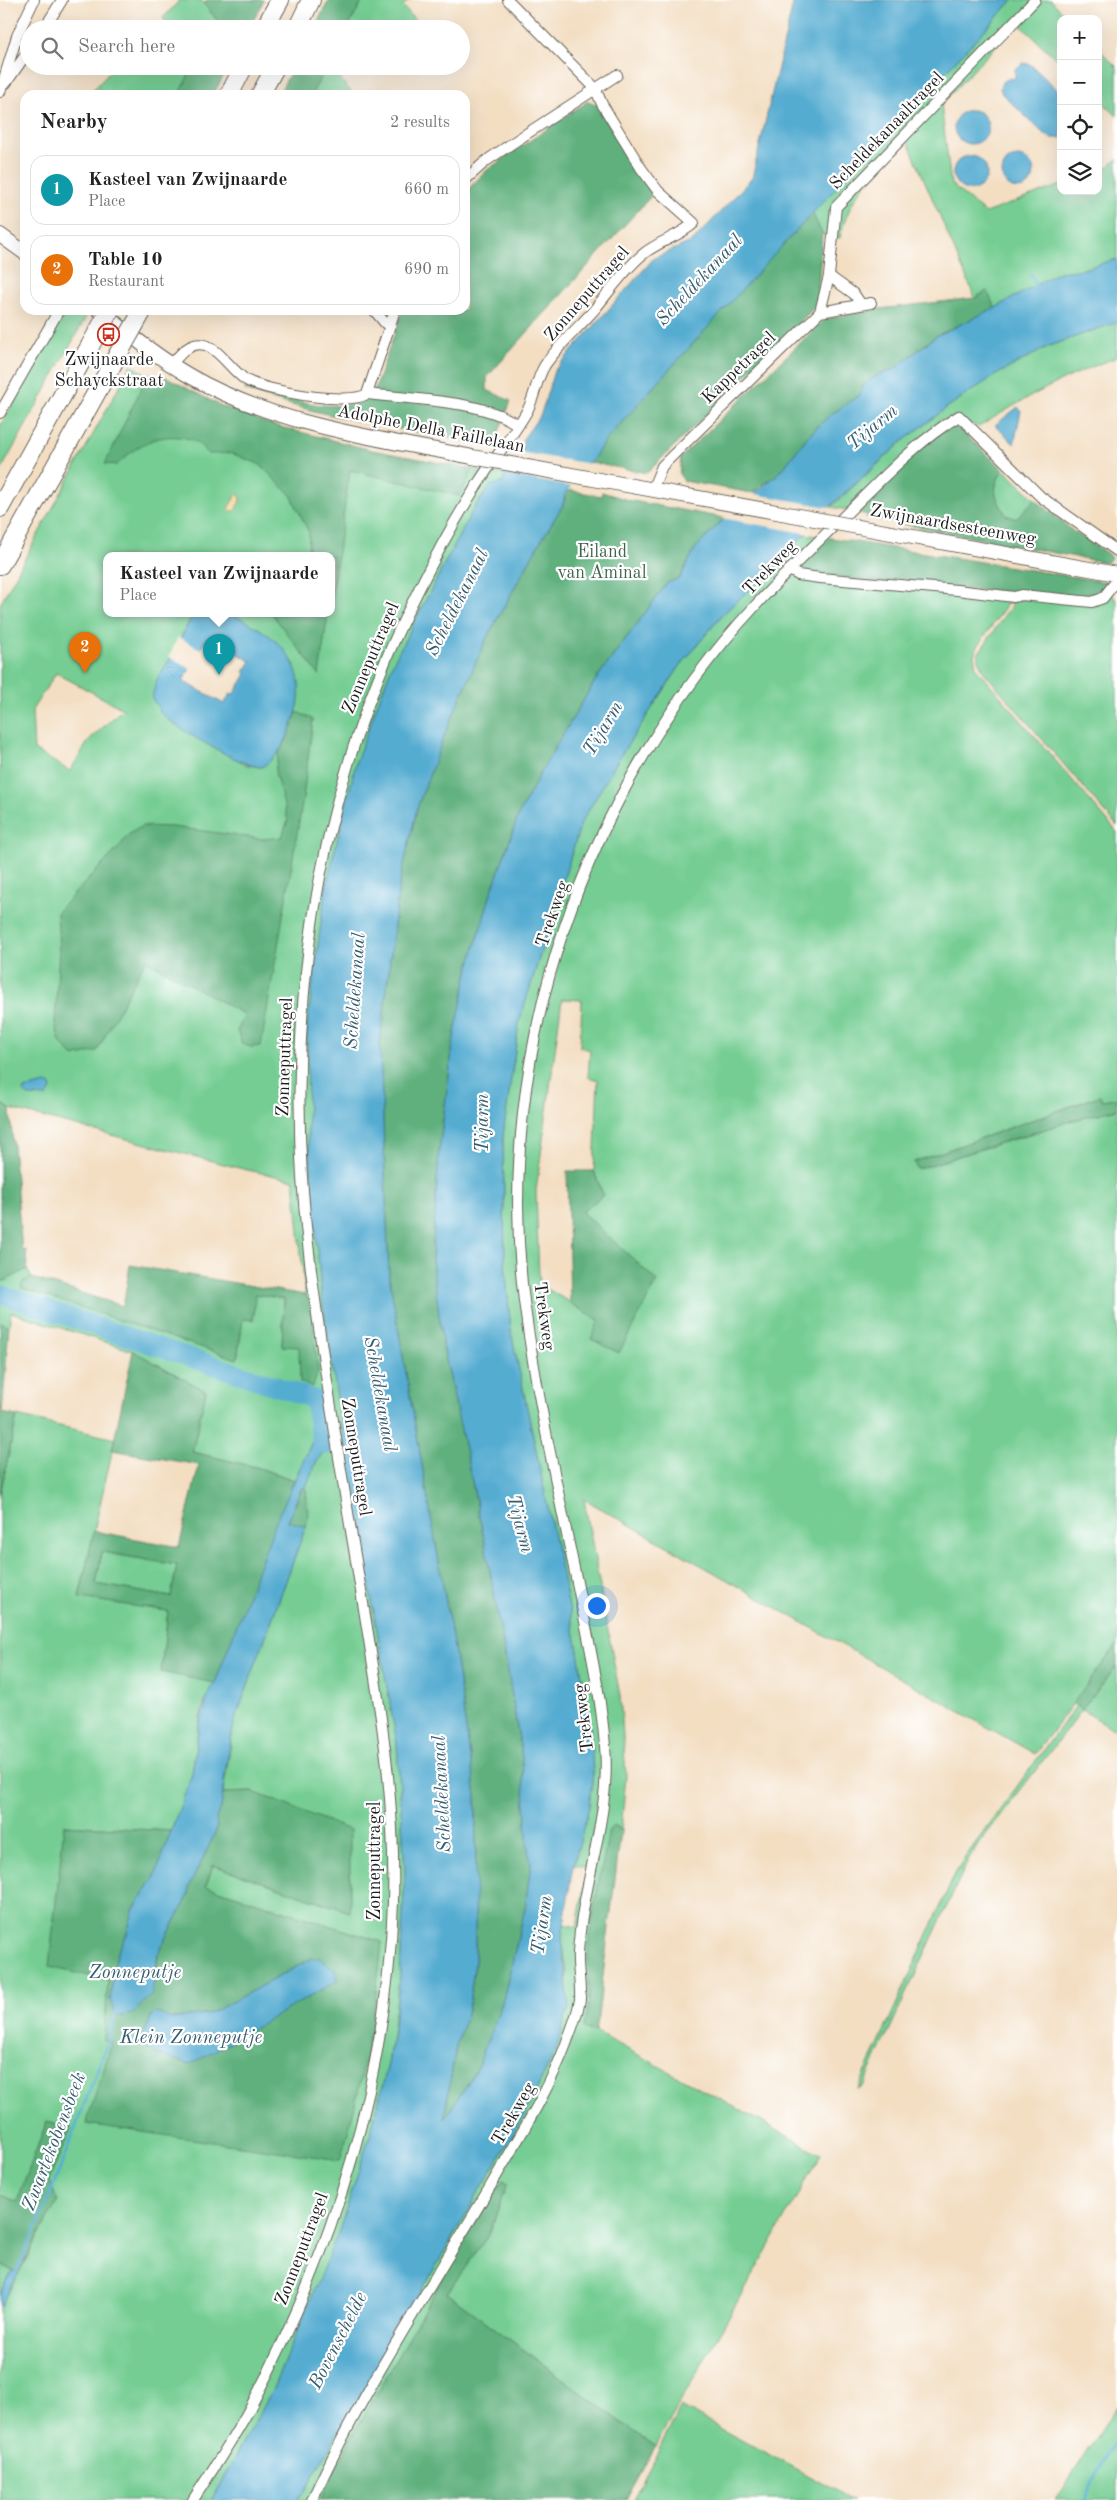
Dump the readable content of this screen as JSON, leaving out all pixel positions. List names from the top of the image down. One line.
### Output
{"streets":{"main road":["Adolphe Della Faillelaan","Zwijnaardsesteenweg"],"street":["Scheldekanaaltragel","Zonneputtragel","Kappetragel","Trekweg"]},"crossings":[["Scheldekanaaltragel","Kappetragel"],["Kappetragel","Adolphe Della Faillelaan"],["Adolphe Della Faillelaan","Zwijnaardsesteenweg"]],"water":["Scheldekanaal","Tijarm","Zonneputje","Klein Zonneputje","Zwartekobensbeek","Bovenschelde"],"parks":["Eiland van Aminal"],"places":{"bus stop":["Zwijnaarde Schayckstraat"]},"page":{"map_buttons":["+","−"],"search":"Search here","heading":["Nearby","2 results"],"list":[{"mark":"1","name":"Kasteel van Zwijnaarde","note":"Place","value":"660 m"},{"mark":"2","name":"Table 10","note":"Restaurant","value":"690 m"}],"popup":["Kasteel van Zwijnaarde","Place"],"pins":["2","1"]}}
